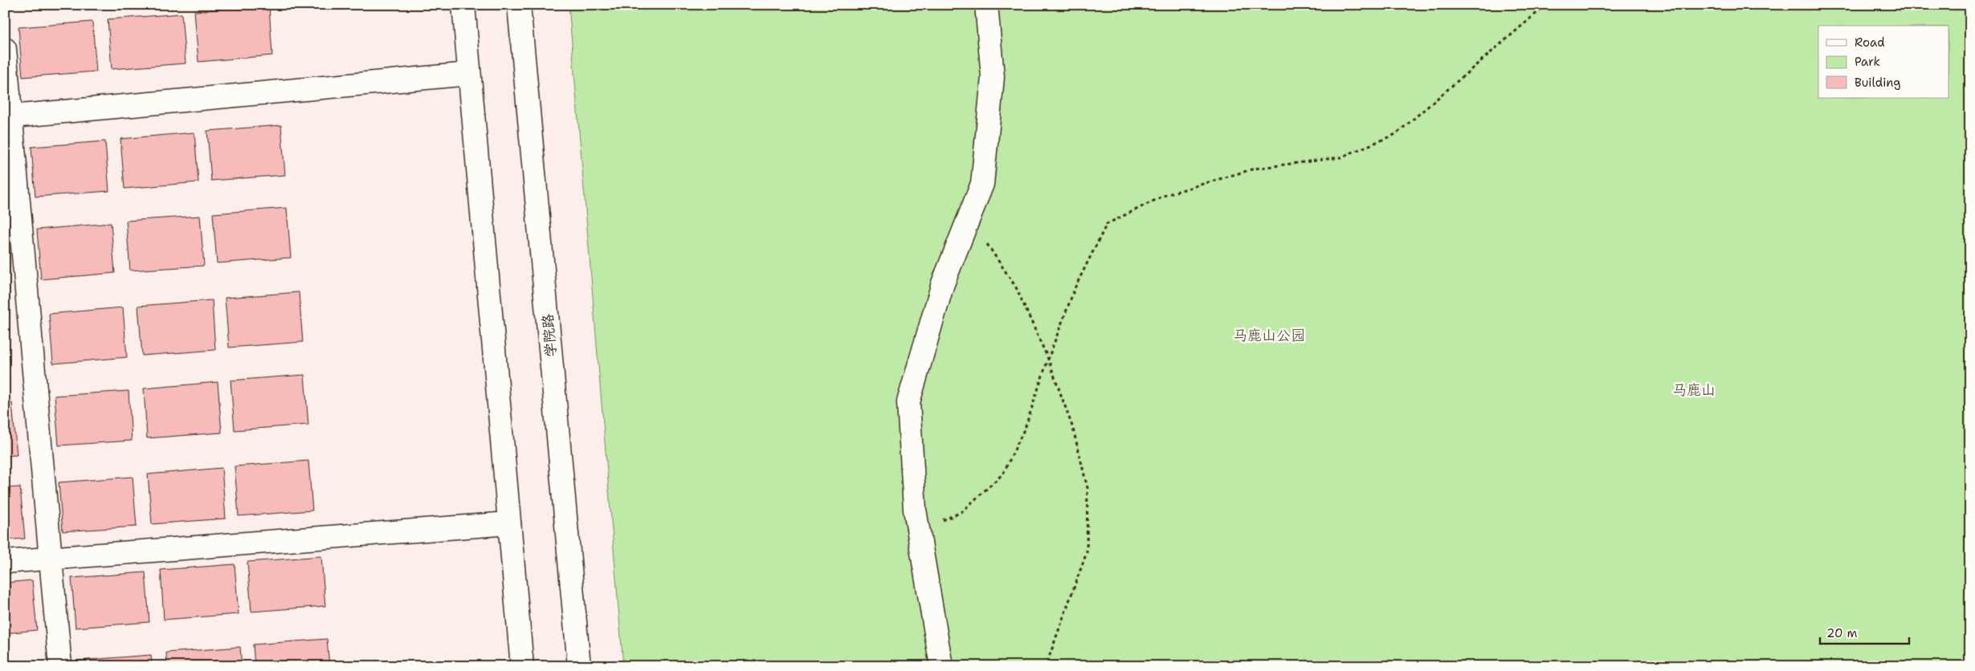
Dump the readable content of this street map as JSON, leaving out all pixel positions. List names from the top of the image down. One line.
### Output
{"streets":{"street":["学院路"]},"parks":["马鹿山公园","马鹿山"],"legend":["Road","Park","Building"],"scale_bar":"20 m"}
